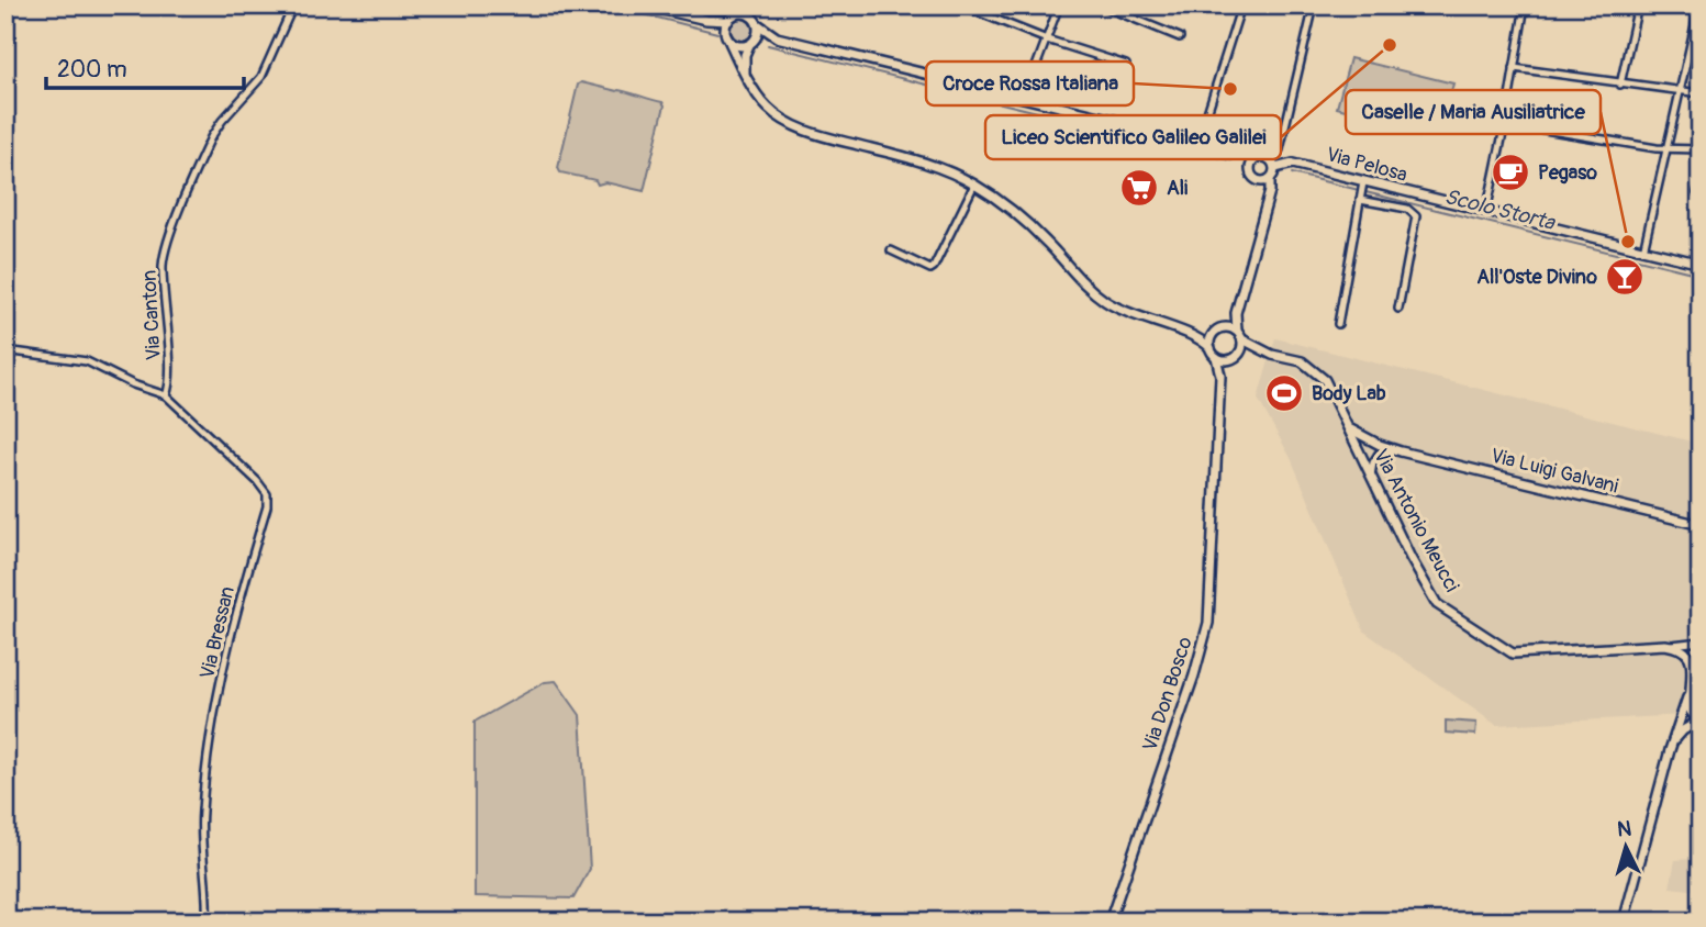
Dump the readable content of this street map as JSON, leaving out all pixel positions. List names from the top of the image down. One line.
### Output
{"streets":{"main road":["Via Pelosa","Via Luigi Galvani","Via Antonio Meucci","Via Don Bosco"],"street":["Via Canton","Via Bressan"]},"crossings":[["Via Canton","Via Bressan"],["Via Luigi Galvani","Via Antonio Meucci"],["Via Antonio Meucci","Via Don Bosco"]],"water":["Scolo Storta"],"places":{"other":["Liceo Scientifico Galileo Galilei","Croce Rossa Italiana","Caselle / Maria Ausiliatrice"],"cafe":["Pegaso"],"supermarket":["Ali"],"bar":["All'Oste Divino"],"sports":["Body Lab"]},"scale_bar":"200 m","north":"top"}
